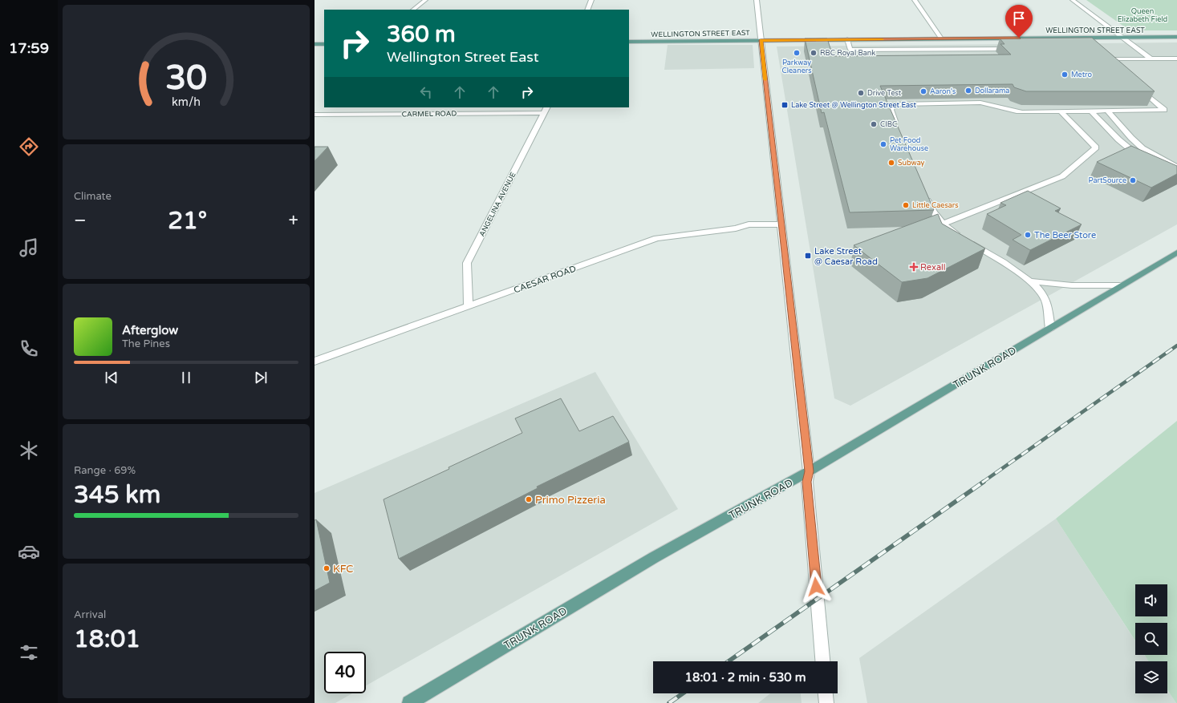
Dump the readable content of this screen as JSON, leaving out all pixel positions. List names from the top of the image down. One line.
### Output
{"streets":{"main road":["WELLINGTON STREET EAST","TRUNK ROAD"],"street":["CARMEL ROAD","ANGELINA AVENUE","CAESAR ROAD"]},"crossings":[["CARMEL ROAD","ANGELINA AVENUE"],["ANGELINA AVENUE","CAESAR ROAD"]],"parks":["Queen Elizabeth Field"],"places":{"other":["Parkway Cleaners","RBC Royal Bank","Metro","Dollarama","Aaron's","Drive Test","CIBC","Pet Food Warehouse","Subway","PartSource","Little Caesars","The Beer Store","Primo Pizzeria","KFC"],"transit":["Lake Street @ Wellington Street East","Lake Street @ Caesar Road"],"health":["Rexall"]},"page":{"tabs":"17:59","turn":["360 m","Wellington Street East"],"tile":["Climate",["Range · 69%","345 km"],["Arrival","18:01"]],"heat":["−","21°","+"],"song":["Afterglow","The Pines"],"limit":"40","trip":"18:01 · 2 min · 530 m","gauge":["30","km/h"]}}
